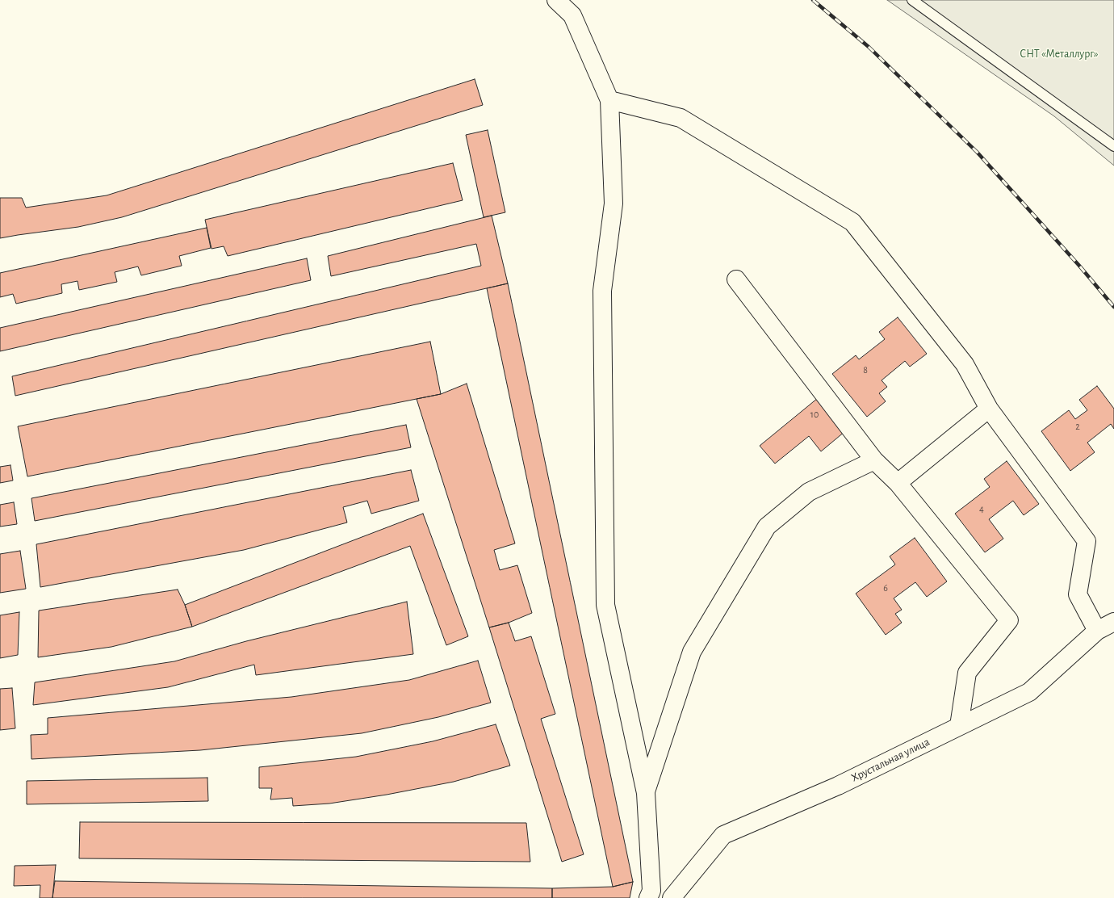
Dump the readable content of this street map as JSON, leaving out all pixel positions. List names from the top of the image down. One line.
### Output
{"streets":{"street":["Хрустальная улица"]},"parks":["СНТ «Металлург»"],"house_numbers":["8","10","2","4","6"]}
